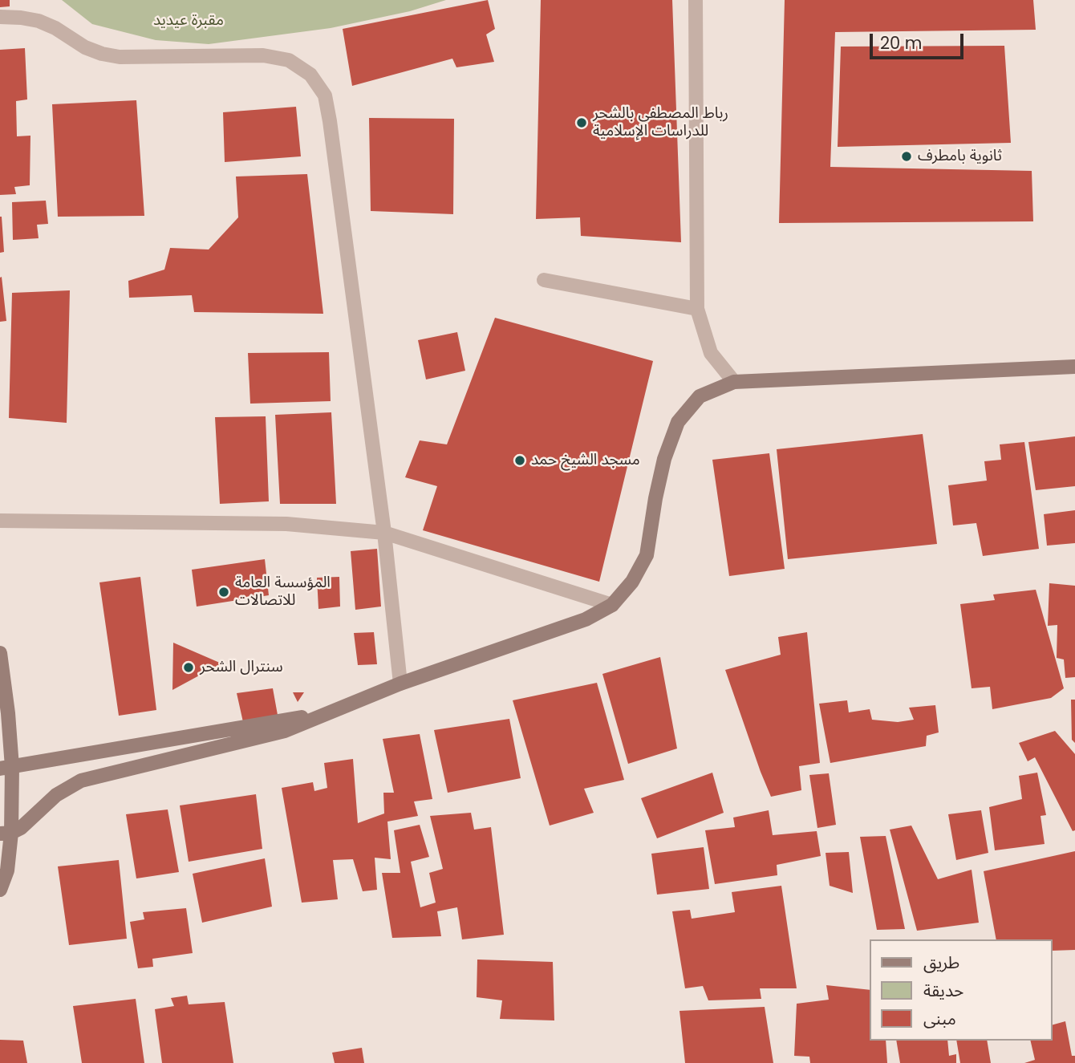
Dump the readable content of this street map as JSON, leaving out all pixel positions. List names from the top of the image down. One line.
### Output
{"parks":["مقبرة عيديد"],"places":["رباط المصطفى بالشحر للدراسات الإسلامية","ثانوية بامطرف","مسجد الشيخ حمد","المؤسسة العامة للاتصالات","سنترال الشحر"],"legend":["طريق","حديقة","مبنى"],"scale_bar":"20 m"}
